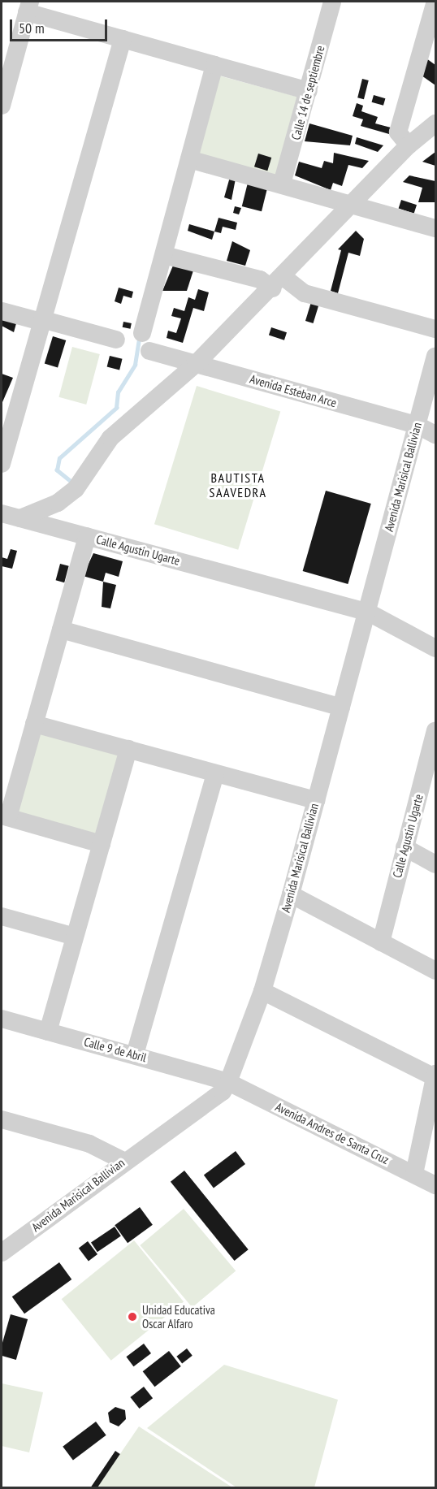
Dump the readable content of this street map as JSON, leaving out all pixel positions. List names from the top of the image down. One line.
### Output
{"streets":{"street":["Calle 14 de septiembre","Avenida Esteban Arce","Avenida Marisical Ballivian","Calle Agustin Ugarte","Calle 9 de Abril","Avenida Andres de Santa Cruz"]},"crossings":[["Avenida Esteban Arce","Avenida Marisical Ballivian"],["Avenida Marisical Ballivian","Calle Agustin Ugarte"],["Avenida Marisical Ballivian","Calle 9 de Abril"],["Avenida Marisical Ballivian","Avenida Andres de Santa Cruz"],["Calle 9 de Abril","Avenida Andres de Santa Cruz"]],"districts":["BAUTISTA SAAVEDRA"],"places":["Unidad Educativa Oscar Alfaro"],"scale_bar":"50 m"}
